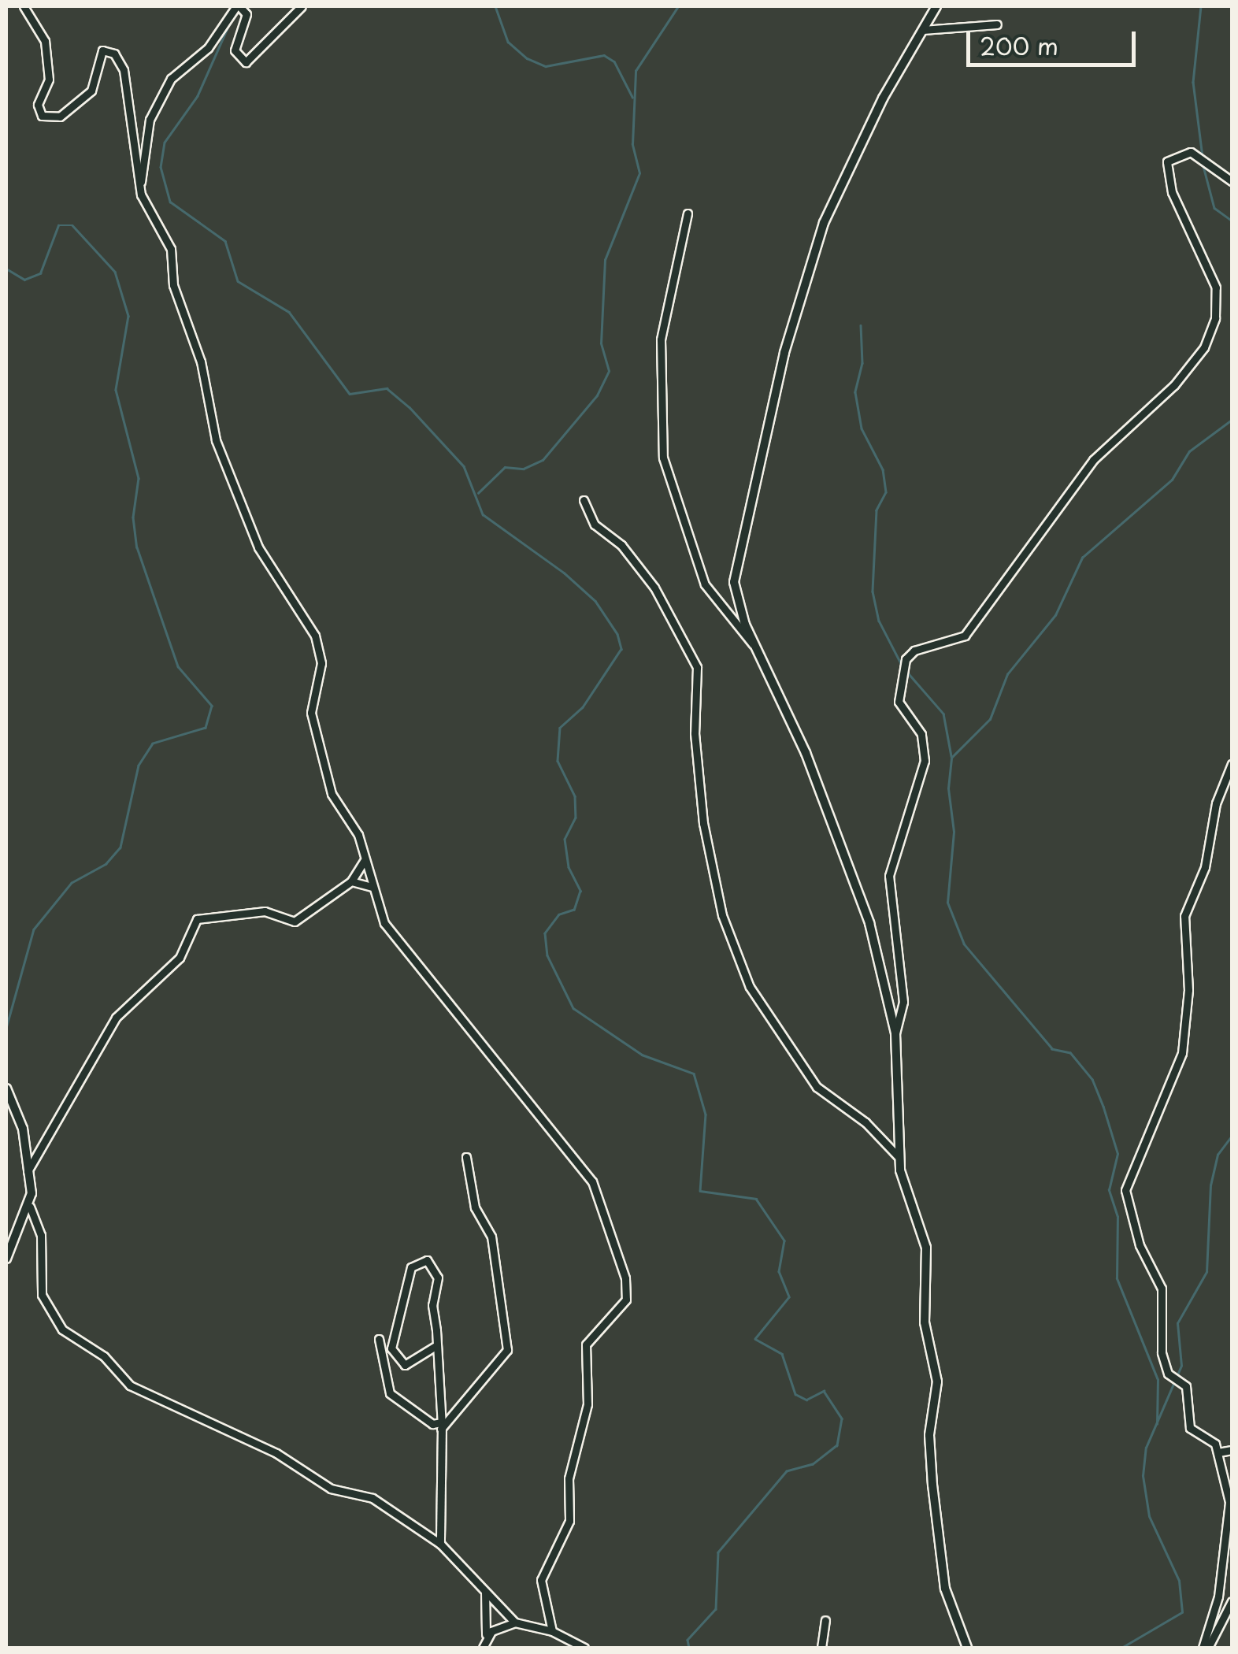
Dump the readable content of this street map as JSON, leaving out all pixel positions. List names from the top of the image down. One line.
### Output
{"scale_bar":"200 m"}
